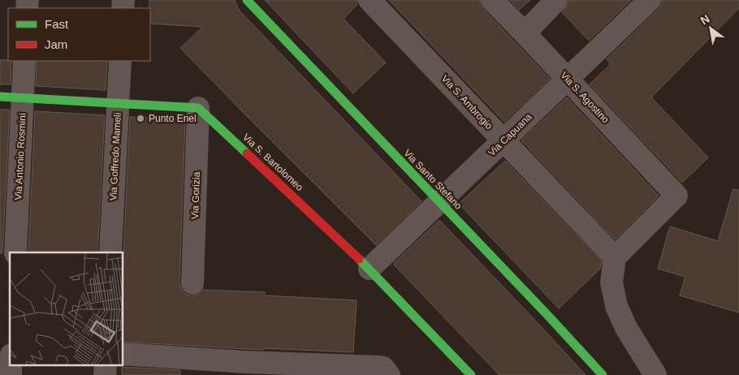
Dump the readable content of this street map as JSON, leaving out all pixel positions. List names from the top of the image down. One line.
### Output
{"streets":{"street":["Via S. Agostino","Via S. Ambrogio","Via Capuana","Via Antonio Rosmini","Via Goffredo Mameli","Via S. Bartolomeo","Via Santo Stefano","Via Gorizia"]},"crossings":[["Via S. Agostino","Via S. Ambrogio"],["Via S. Agostino","Via Capuana"],["Via S. Ambrogio","Via Capuana"],["Via Capuana","Via S. Bartolomeo"],["Via Capuana","Via Santo Stefano"],["Via S. Bartolomeo","Via Gorizia"]],"places":["Punto Enel"],"legend":["Fast","Jam"],"north":"top left"}
